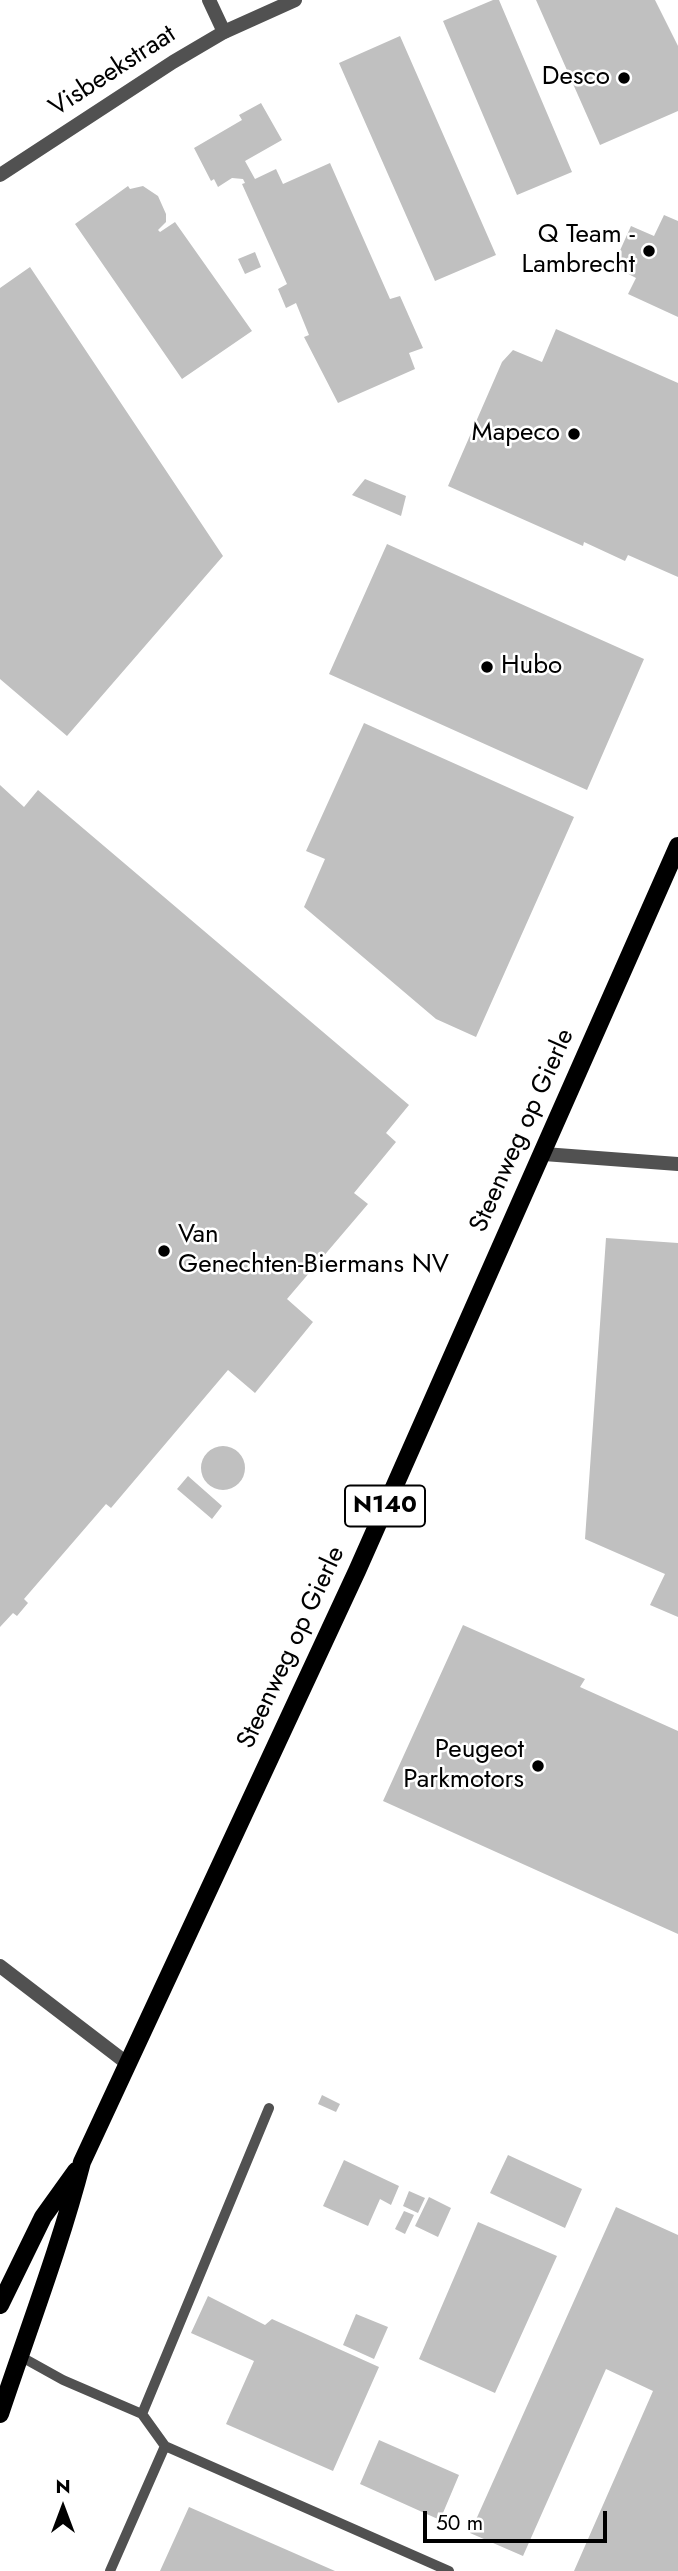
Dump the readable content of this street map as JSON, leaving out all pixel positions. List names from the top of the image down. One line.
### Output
{"streets":{"main road":["Steenweg op Gierle","N140"],"street":["Visbeekstraat"]},"places":["Desco","Q Team - Lambrecht","Mapeco","Hubo","Van Genechten-Biermans NV","Peugeot Parkmotors"],"scale_bar":"50 m","north":"top"}
